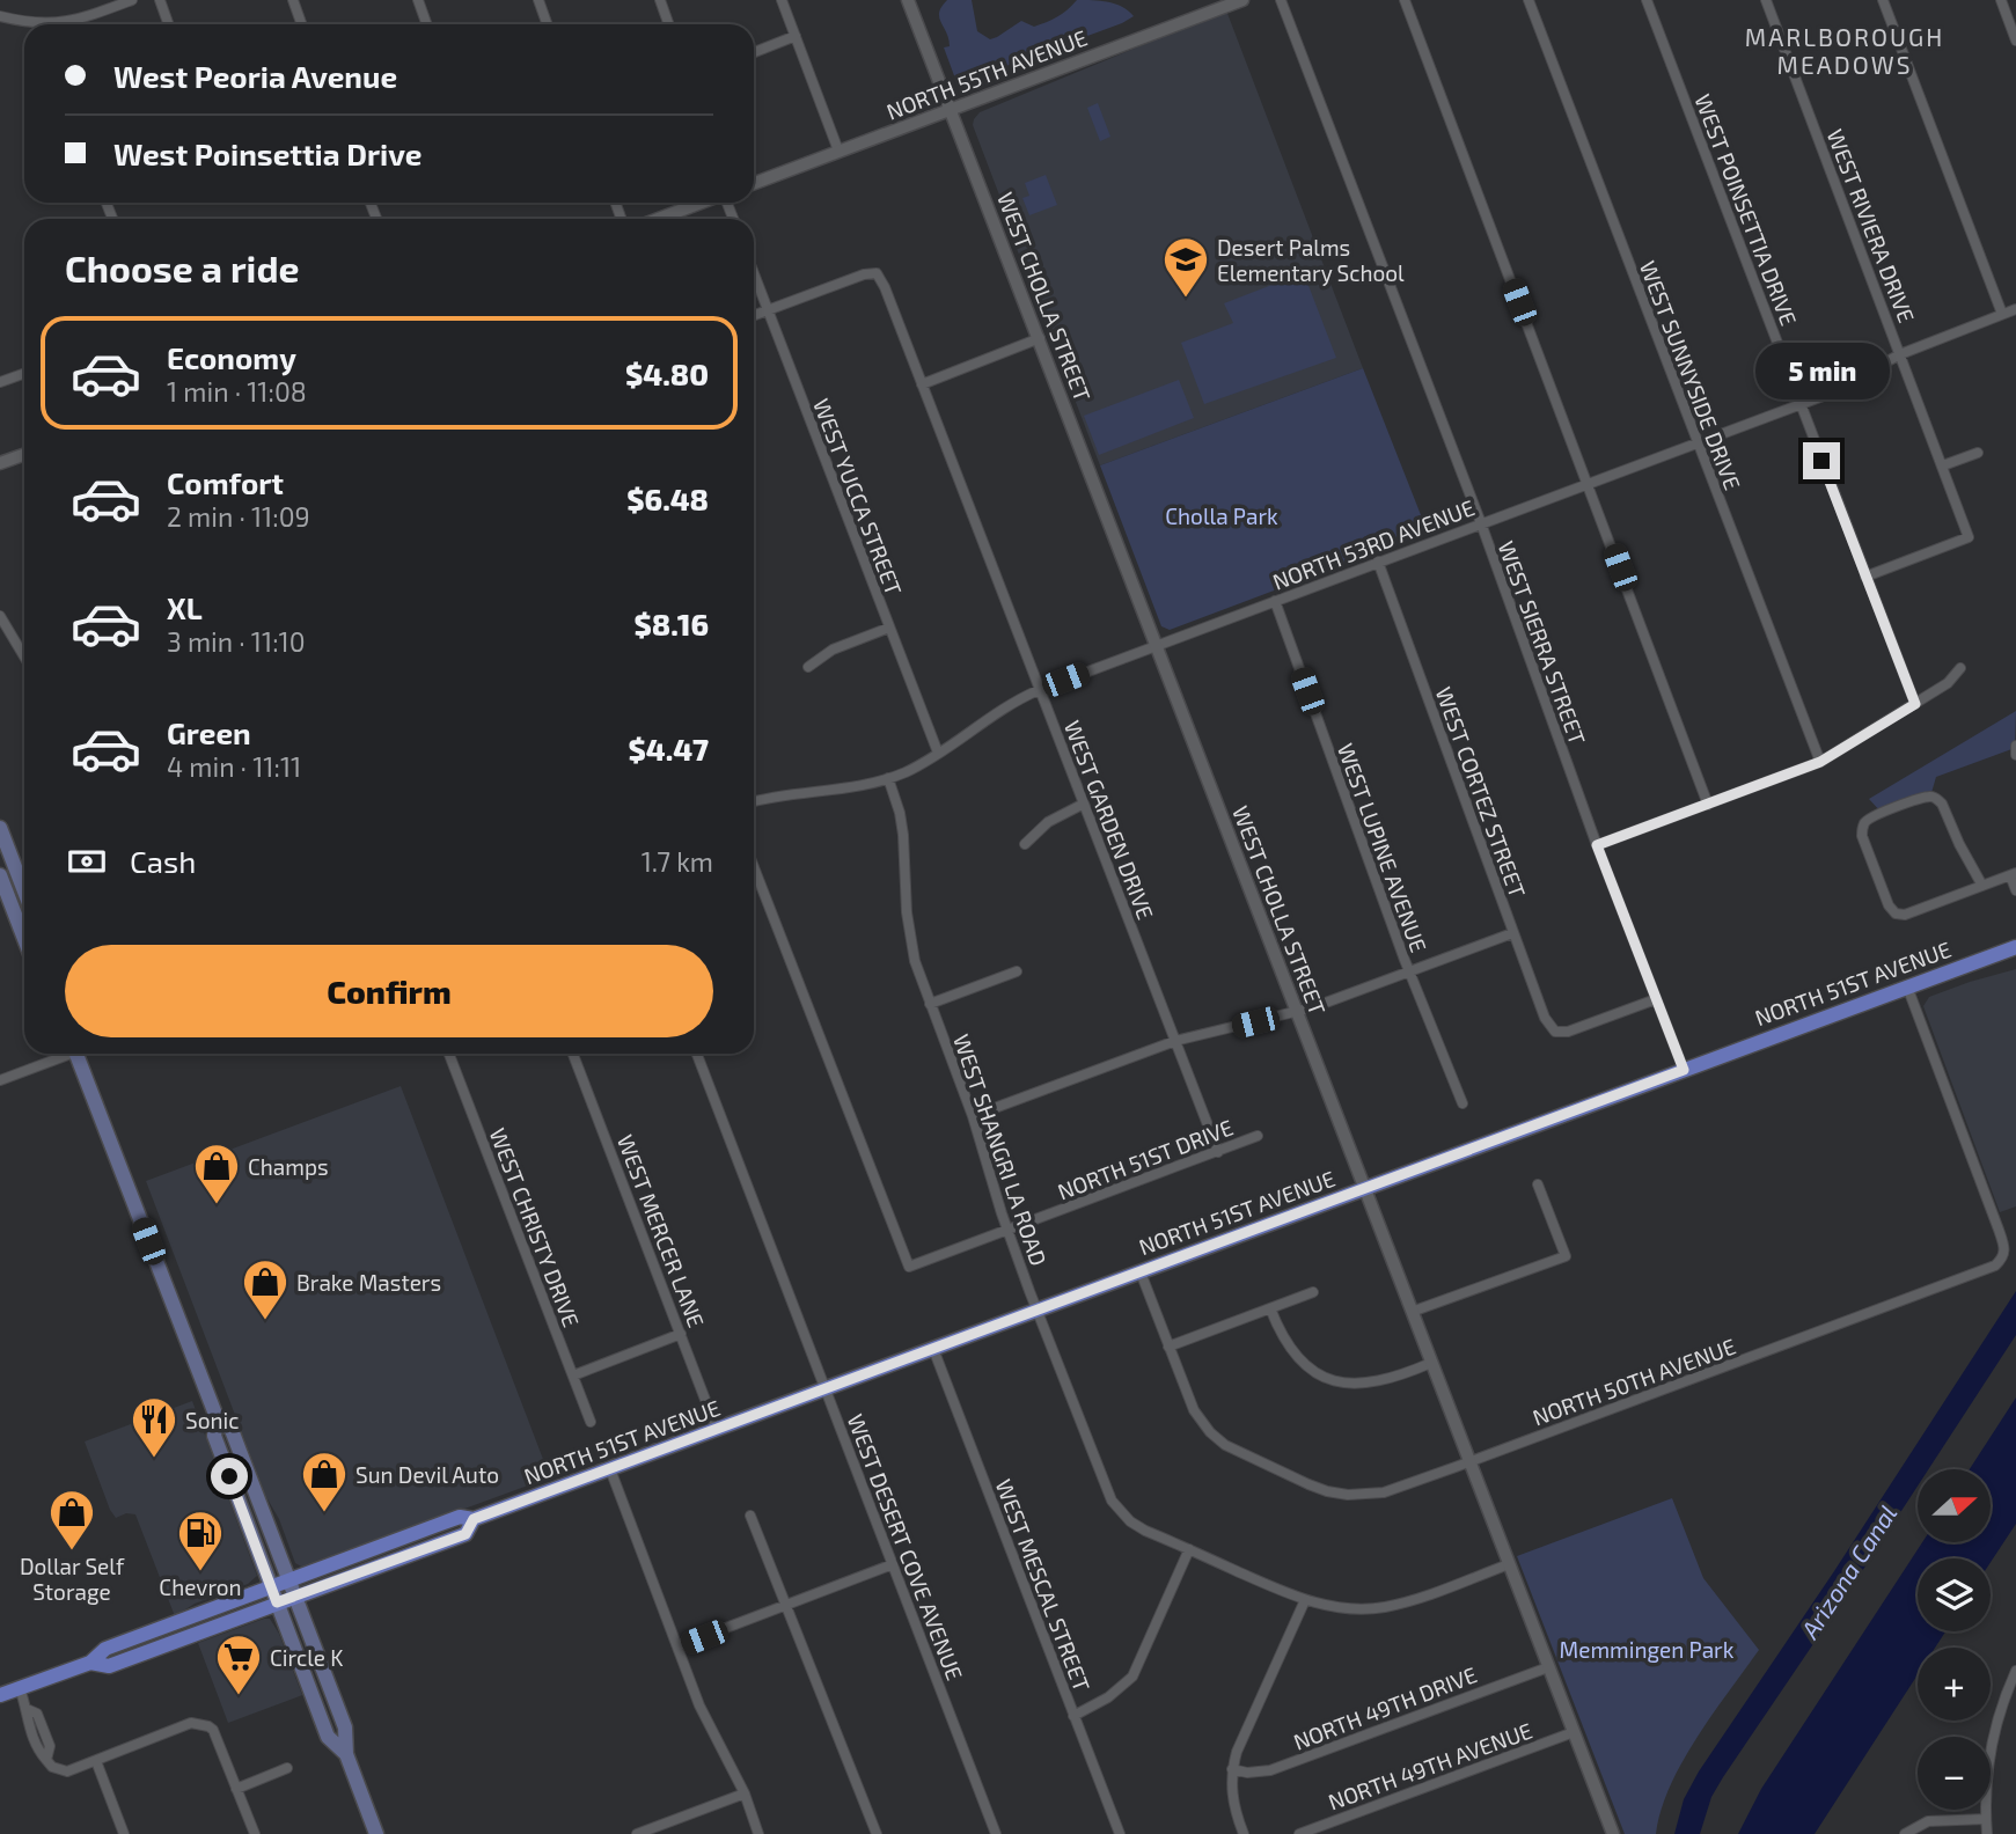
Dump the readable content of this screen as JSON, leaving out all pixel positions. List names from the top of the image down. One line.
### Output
{"streets":{"main road":["NORTH 51ST AVENUE"],"street":["NORTH 55TH AVENUE","WEST POINSETTIA DRIVE","WEST RIVIERA DRIVE","WEST CHOLLA STREET","WEST SUNNYSIDE DRIVE","WEST YUCCA STREET","NORTH 53RD AVENUE","WEST SIERRA STREET","WEST CORTEZ STREET","WEST GARDEN DRIVE","WEST LUPINE AVENUE","WEST SHANGRI LA ROAD","NORTH 51ST DRIVE","WEST CHRISTY DRIVE","WEST MERCER LANE","NORTH 50TH AVENUE","WEST DESERT COVE AVENUE","WEST MESCAL STREET","NORTH 49TH DRIVE","NORTH 49TH AVENUE"]},"crossings":[["NORTH 55TH AVENUE","WEST CHOLLA STREET"],["WEST POINSETTIA DRIVE","WEST RIVIERA DRIVE"],["WEST POINSETTIA DRIVE","NORTH 53RD AVENUE"],["WEST RIVIERA DRIVE","NORTH 53RD AVENUE"],["WEST CHOLLA STREET","NORTH 53RD AVENUE"],["WEST CHOLLA STREET","NORTH 51ST AVENUE"],["WEST CHOLLA STREET","WEST SHANGRI LA ROAD"],["WEST CHOLLA STREET","NORTH 50TH AVENUE"],["WEST CHOLLA STREET","NORTH 49TH DRIVE"],["WEST CHOLLA STREET","NORTH 49TH AVENUE"],["WEST SUNNYSIDE DRIVE","NORTH 53RD AVENUE"],["WEST YUCCA STREET","NORTH 53RD AVENUE"],["WEST YUCCA STREET","WEST GARDEN DRIVE"],["NORTH 53RD AVENUE","WEST SIERRA STREET"],["NORTH 53RD AVENUE","WEST CORTEZ STREET"],["NORTH 53RD AVENUE","WEST GARDEN DRIVE"],["NORTH 53RD AVENUE","WEST LUPINE AVENUE"],["NORTH 53RD AVENUE","WEST SHANGRI LA ROAD"],["WEST SIERRA STREET","WEST CORTEZ STREET"],["WEST SIERRA STREET","NORTH 51ST AVENUE"],["WEST GARDEN DRIVE","NORTH 51ST DRIVE"],["NORTH 51ST AVENUE","WEST SHANGRI LA ROAD"],["NORTH 51ST AVENUE","WEST MERCER LANE"],["NORTH 51ST AVENUE","NORTH 50TH AVENUE"],["NORTH 51ST AVENUE","WEST DESERT COVE AVENUE"],["NORTH 51ST AVENUE","WEST MESCAL STREET"],["WEST SHANGRI LA ROAD","NORTH 51ST DRIVE"]],"districts":["MARLBOROUGH MEADOWS"],"water":["Arizona Canal"],"parks":["Cholla Park","Memmingen Park"],"places":{"school or university":["Desert Palms Elementary School"],"shop":["Champs","Brake Masters","Sun Devil Auto","Dollar Self Storage"],"restaurant":["Sonic"],"fuel station":["Chevron"],"supermarket":["Circle K"]},"north":"right","page":{"banner":["West Peoria Avenue","West Poinsettia Drive"],"heading":"Choose a ride","list":[{"name":"Economy","note":"1 min · 11:08","value":"$4.80"},{"name":"Comfort","note":"2 min · 11:09","value":"$6.48"},{"name":"XL","note":"3 min · 11:10","value":"$8.16"},{"name":"Green","note":"4 min · 11:11","value":"$4.47"}],"bubble":"5 min","pay":["Cash","1.7 km"],"buttons":"Confirm","map_buttons":["+","−"]}}
